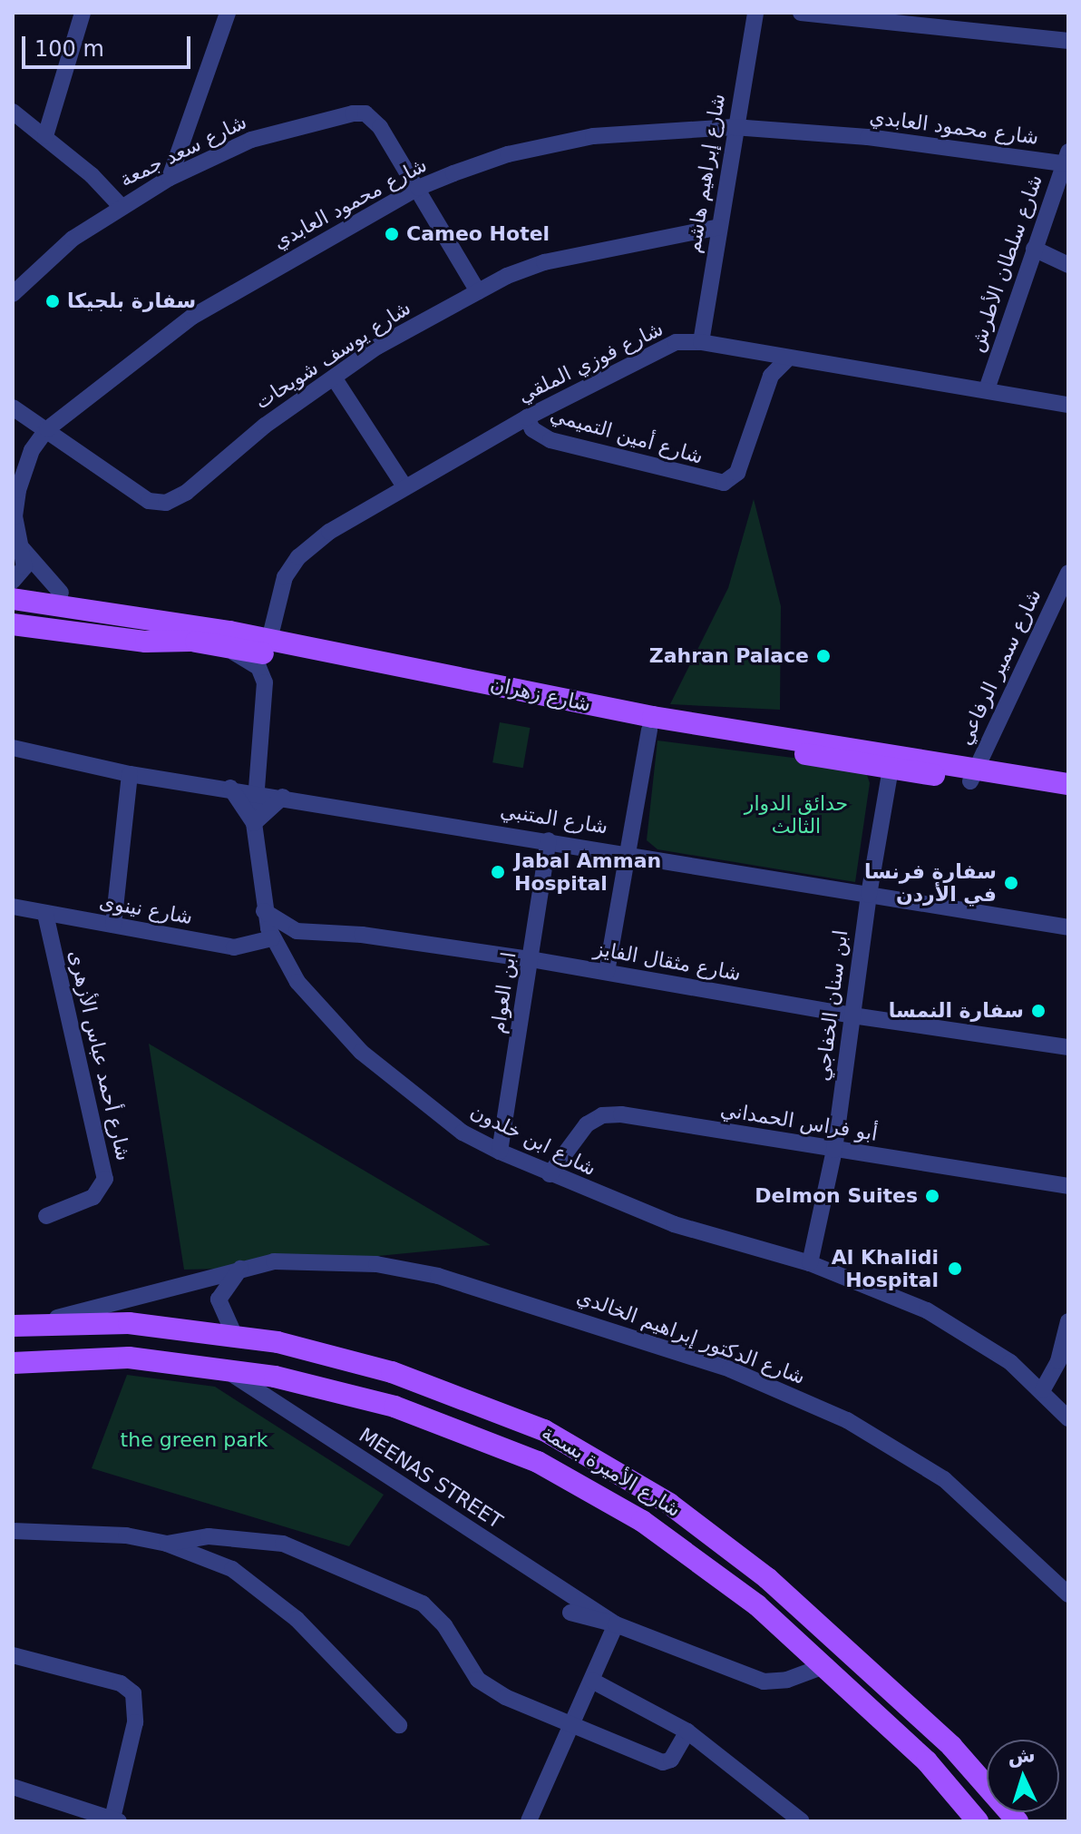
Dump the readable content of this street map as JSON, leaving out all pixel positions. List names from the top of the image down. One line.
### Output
{"streets":{"main road":["شارع زهران","شارع الأميرة بسمة"],"street":["شارع محمود العابدي","شارع سعد جمعة","شارع إبراهيم هاشم","شارع سلطان الأطرش","شارع يوسف شويحات","شارع فوزي الملقي","شارع أمين التميمي","شارع سمير الرفاعي","شارع المتنبي","شارع نينوى","شارع مثقال الفايز","ابن العوام","ابن سنان الخفاجي","شارع أحمد عباس الأزهرى","أبو فراس الحمداني","شارع ابن خلدون","شارع الدكتور إبراهيم الخالدي","MEENAS STREET"]},"crossings":[["شارع محمود العابدي","شارع سعد جمعة"],["شارع محمود العابدي","شارع إبراهيم هاشم"],["شارع محمود العابدي","شارع سلطان الأطرش"],["شارع محمود العابدي","شارع يوسف شويحات"],["شارع سعد جمعة","شارع يوسف شويحات"],["شارع إبراهيم هاشم","شارع يوسف شويحات"],["شارع إبراهيم هاشم","شارع فوزي الملقي"],["شارع سلطان الأطرش","شارع فوزي الملقي"],["شارع فوزي الملقي","شارع أمين التميمي"],["شارع فوزي الملقي","شارع زهران"],["شارع سمير الرفاعي","شارع زهران"],["شارع زهران","ابن سنان الخفاجي"],["شارع زهران","شارع ابن خلدون"],["شارع المتنبي","ابن العوام"],["شارع المتنبي","ابن سنان الخفاجي"],["شارع المتنبي","شارع ابن خلدون"],["شارع نينوى","شارع أحمد عباس الأزهرى"],["شارع نينوى","شارع ابن خلدون"],["شارع مثقال الفايز","ابن العوام"],["شارع مثقال الفايز","ابن سنان الخفاجي"],["شارع مثقال الفايز","شارع ابن خلدون"],["ابن العوام","شارع ابن خلدون"],["ابن سنان الخفاجي","أبو فراس الحمداني"],["ابن سنان الخفاجي","شارع ابن خلدون"],["أبو فراس الحمداني","شارع ابن خلدون"],["شارع الدكتور إبراهيم الخالدي","شارع الأميرة بسمة"],["شارع الأميرة بسمة","MEENAS STREET"]],"parks":["حدائق الدوار الثالث","the green park"],"places":["Cameo Hotel","سفارة بلجيكا","Zahran Palace","Jabal Amman Hospital","سفارة فرنسا في الأردن","سفارة النمسا","Delmon Suites","Al Khalidi Hospital"],"scale_bar":"100 m","north":"top"}
